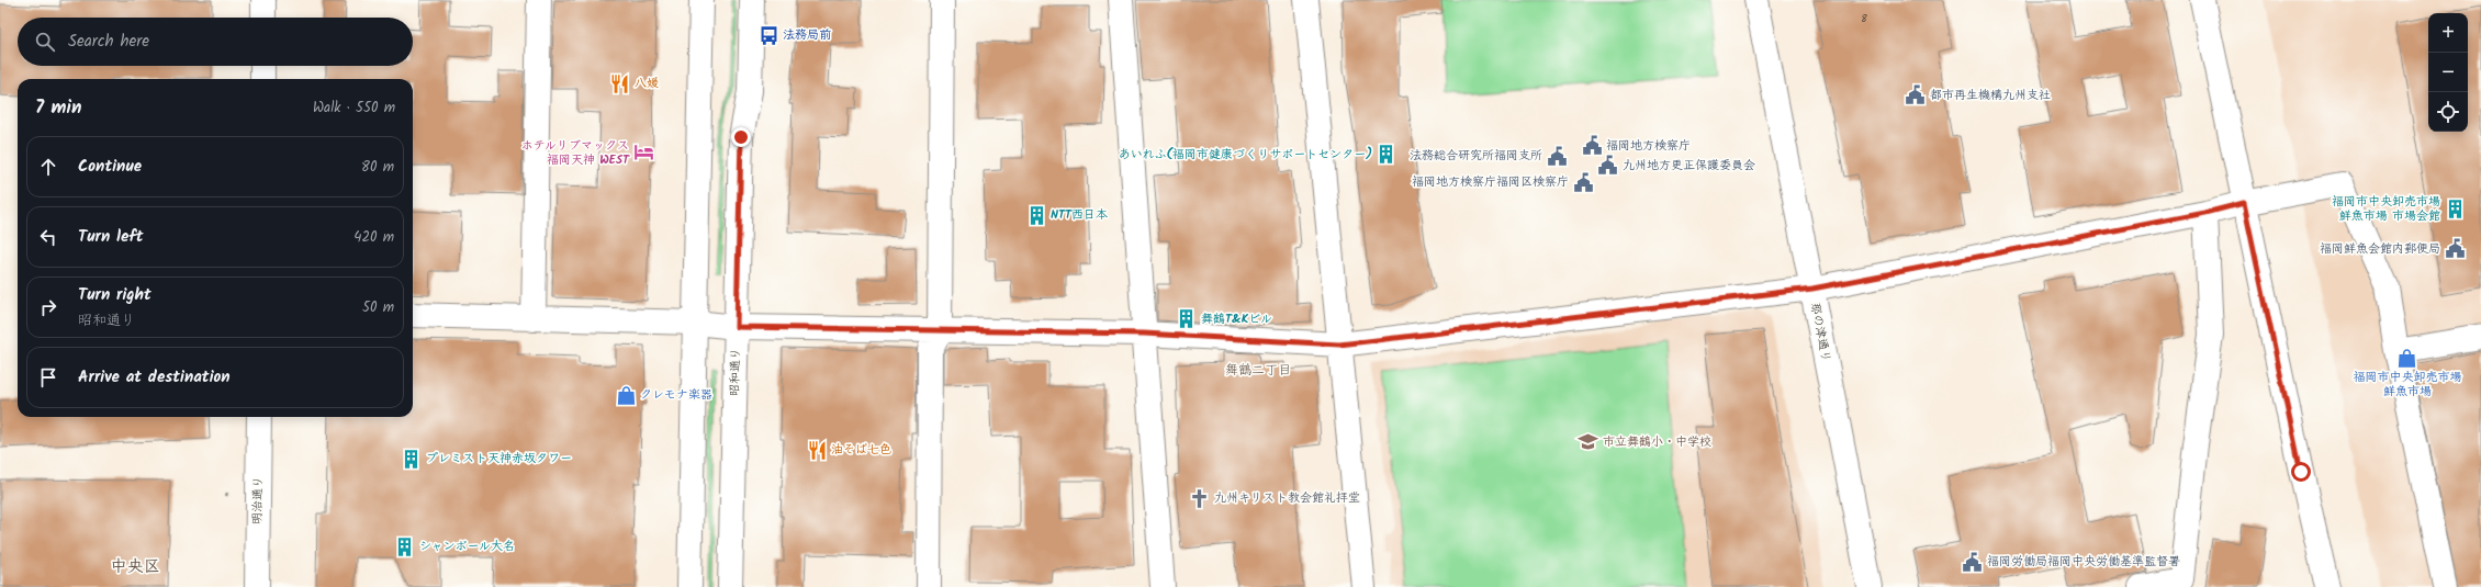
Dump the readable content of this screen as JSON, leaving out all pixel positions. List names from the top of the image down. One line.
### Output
{"streets":{"street":["那の津通り","昭和通り","明治通り"]},"districts":["舞鶴二丁目","中央区"],"places":{"bus stop":["法務局前"],"restaurant":["八媛","油そば七色"],"public building":["都市再生機構九州支社","福岡地方検察庁","法務総合研究所福岡支所","九州地方更正保護委員会","福岡地方検察庁福岡区検察庁","福岡鮮魚会館内郵便局","福岡労働局福岡中央労働基準監督署"],"hotel":["ホテルリブマックス 福岡天神 WEST"],"building":["あいれふ(福岡市健康づくりサポートセンター)","福岡市中央卸売市場 鮮魚市場 市場会館","NTT西日本","舞鶴T&Kビル","プレミスト天神赤坂タワー","シャンボール大名"],"shop":["福岡市中央卸売市場 鮮魚市場","クレモナ楽器"],"school or university":["市立舞鶴小・中学校"],"church":["九州キリスト教会館礼拝堂"]},"house_numbers":["8"],"page":{"map_buttons":["+","−"],"search":"Search here","heading":["7 min","Walk · 550 m"],"list":[["Continue","80 m"],["Turn left","420 m"],["Turn right","昭和通り","50 m"],"Arrive at destination"]}}
